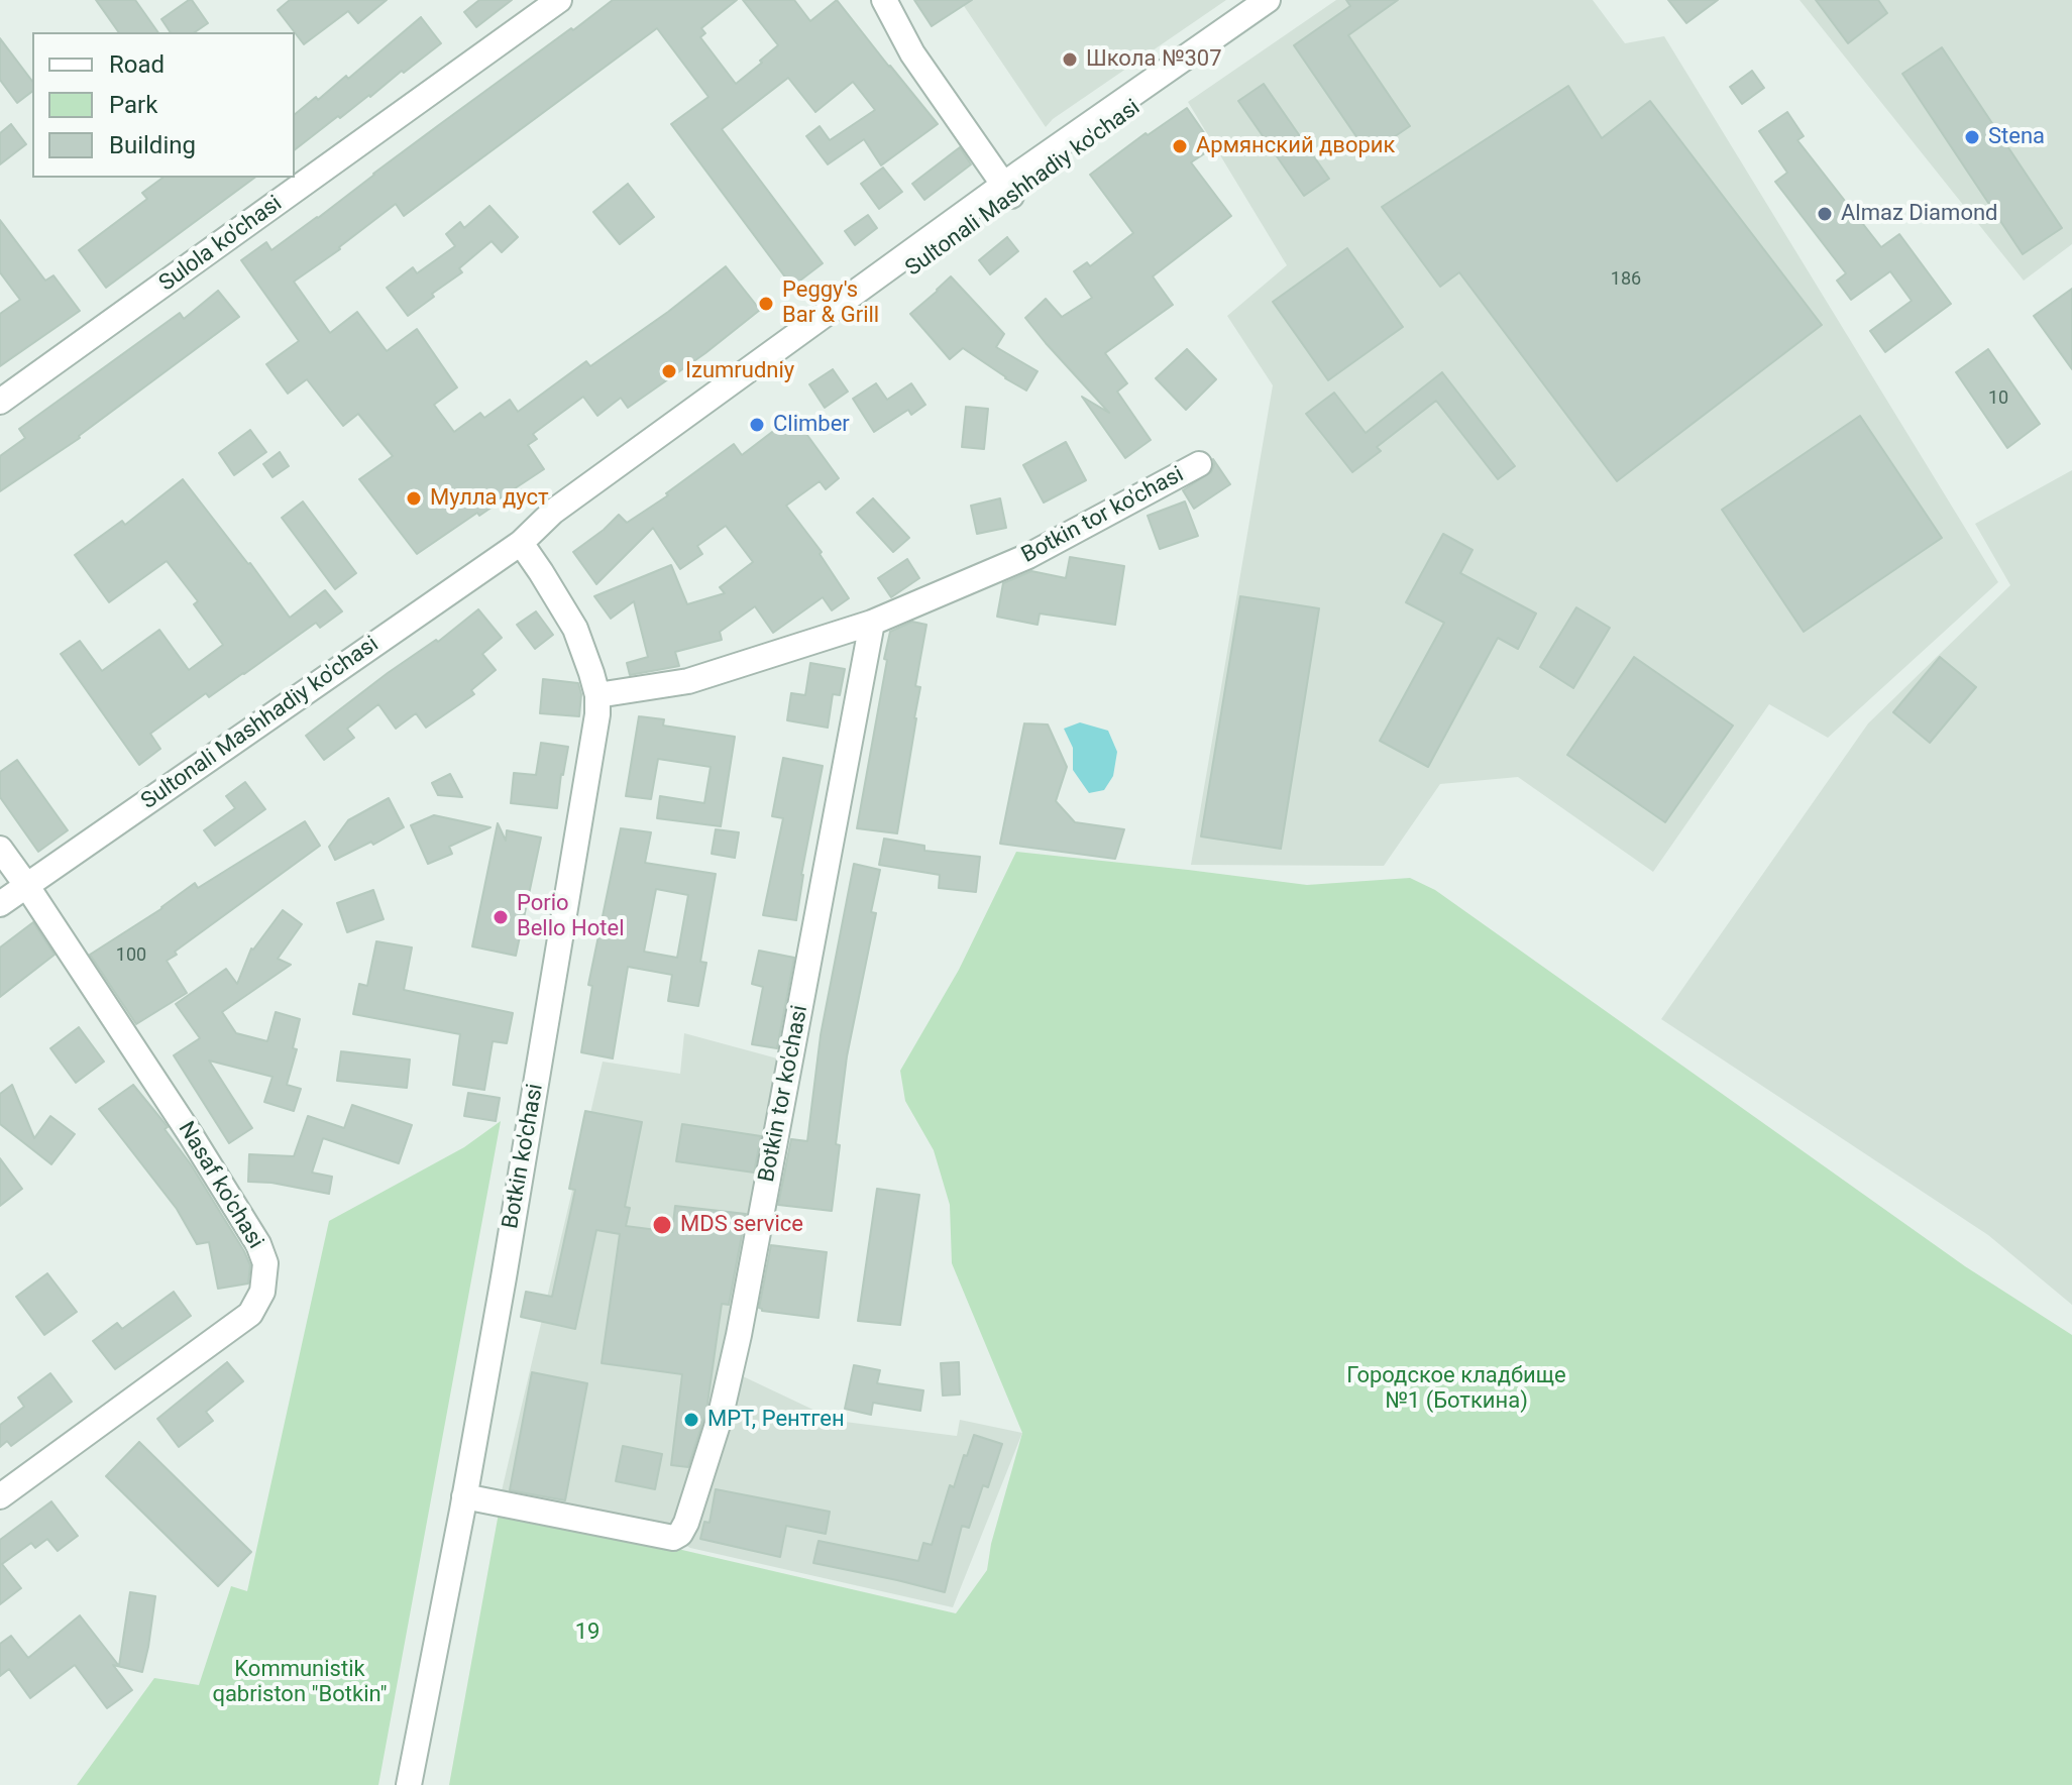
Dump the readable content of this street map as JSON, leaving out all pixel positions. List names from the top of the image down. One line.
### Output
{"streets":{"street":["Sultonali Mashhadiy ko'chasi","Sulola ko'chasi","Botkin tor ko'chasi","Botkin ko'chasi","Nasaf ko'chasi"]},"crossings":[["Sultonali Mashhadiy ko'chasi","Botkin ko'chasi"],["Sultonali Mashhadiy ko'chasi","Nasaf ko'chasi"],["Botkin tor ko'chasi","Botkin ko'chasi"]],"parks":["Городское кладбище №1 (Боткина)","19","Kommunistik qabriston \"Botkin\""],"places":["Школа №307","Stena","Армянский дворик","Almaz Diamond","Peggy's Bar & Grill","Izumrudniy","Climber","Мулла дуст","Porio Bello Hotel","MDS service","МРТ, Рентген"],"house_numbers":["186","10","100"],"legend":["Road","Park","Building"]}
